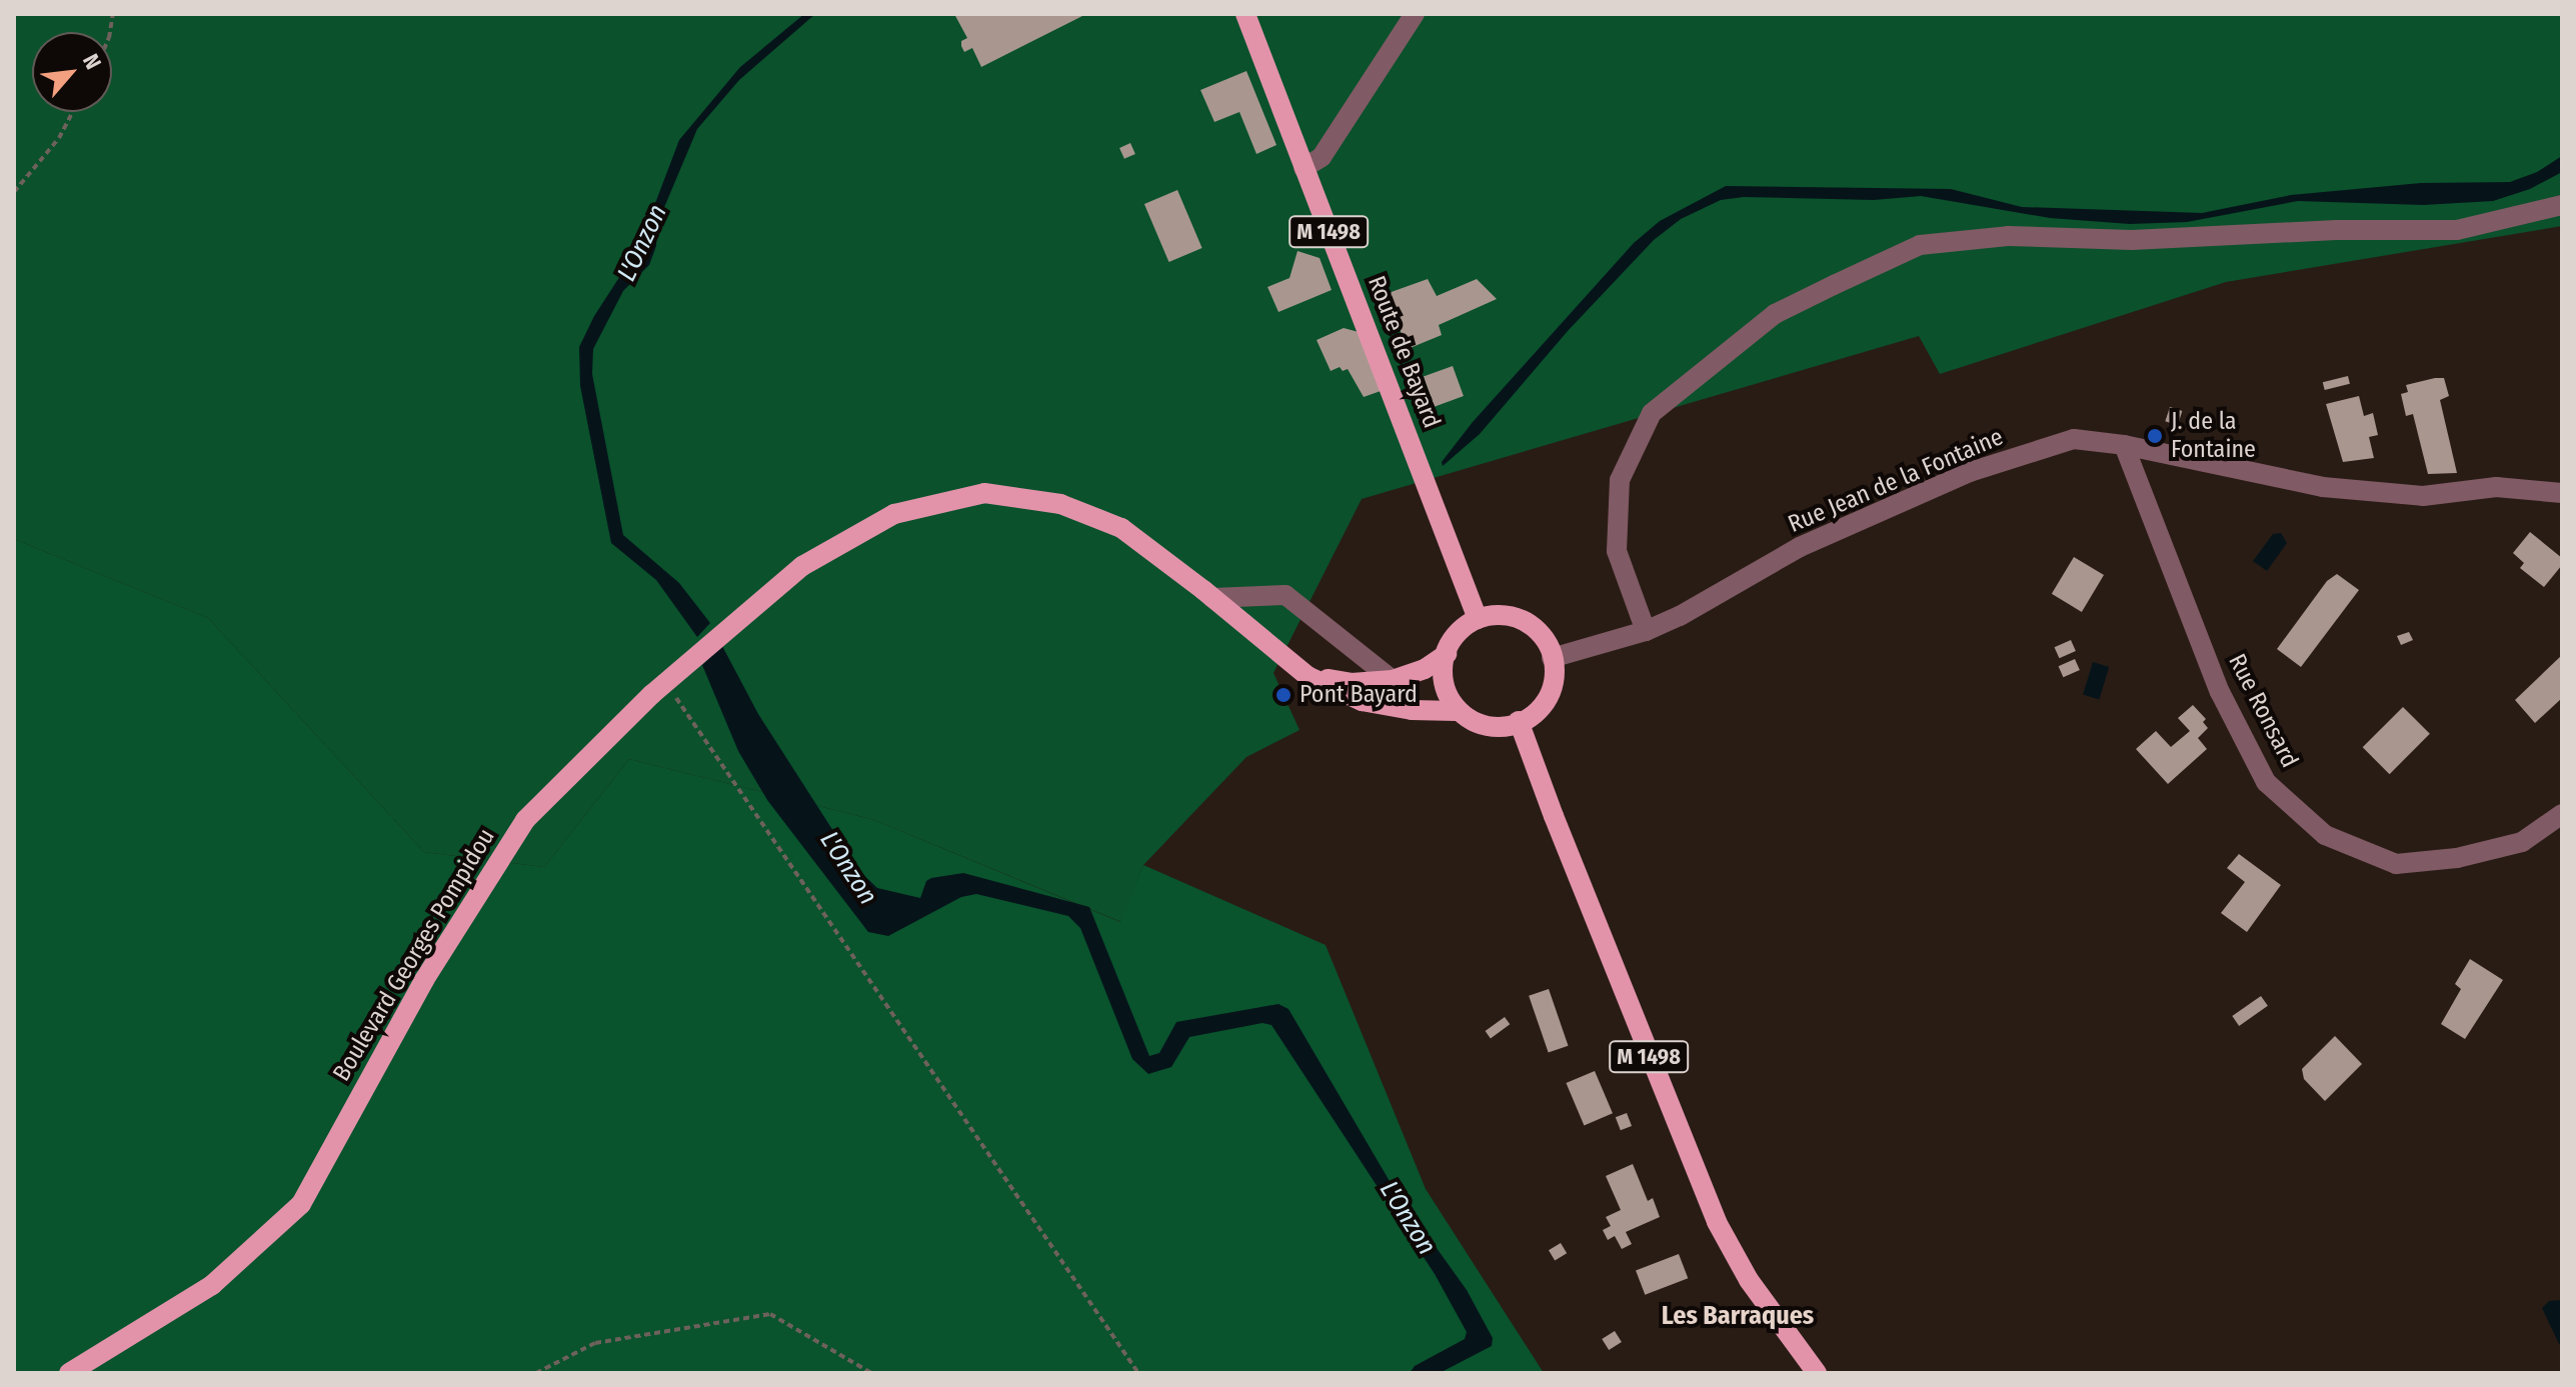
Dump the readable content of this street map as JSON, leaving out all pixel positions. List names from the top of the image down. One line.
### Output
{"streets":{"main road":["M 1498","Route de Bayard","Boulevard Georges Pompidou"],"street":["Rue Jean de la Fontaine","Rue Ronsard"]},"crossings":[["M 1498","Route de Bayard"],["M 1498","Rue Jean de la Fontaine"],["M 1498","Boulevard Georges Pompidou"],["Route de Bayard","Rue Jean de la Fontaine"],["Route de Bayard","Boulevard Georges Pompidou"],["Rue Jean de la Fontaine","Rue Ronsard"],["Rue Jean de la Fontaine","Boulevard Georges Pompidou"]],"districts":["Les Barraques"],"water":["L'Onzon"],"places":["J. de la Fontaine","Pont Bayard"],"north":"top right"}
